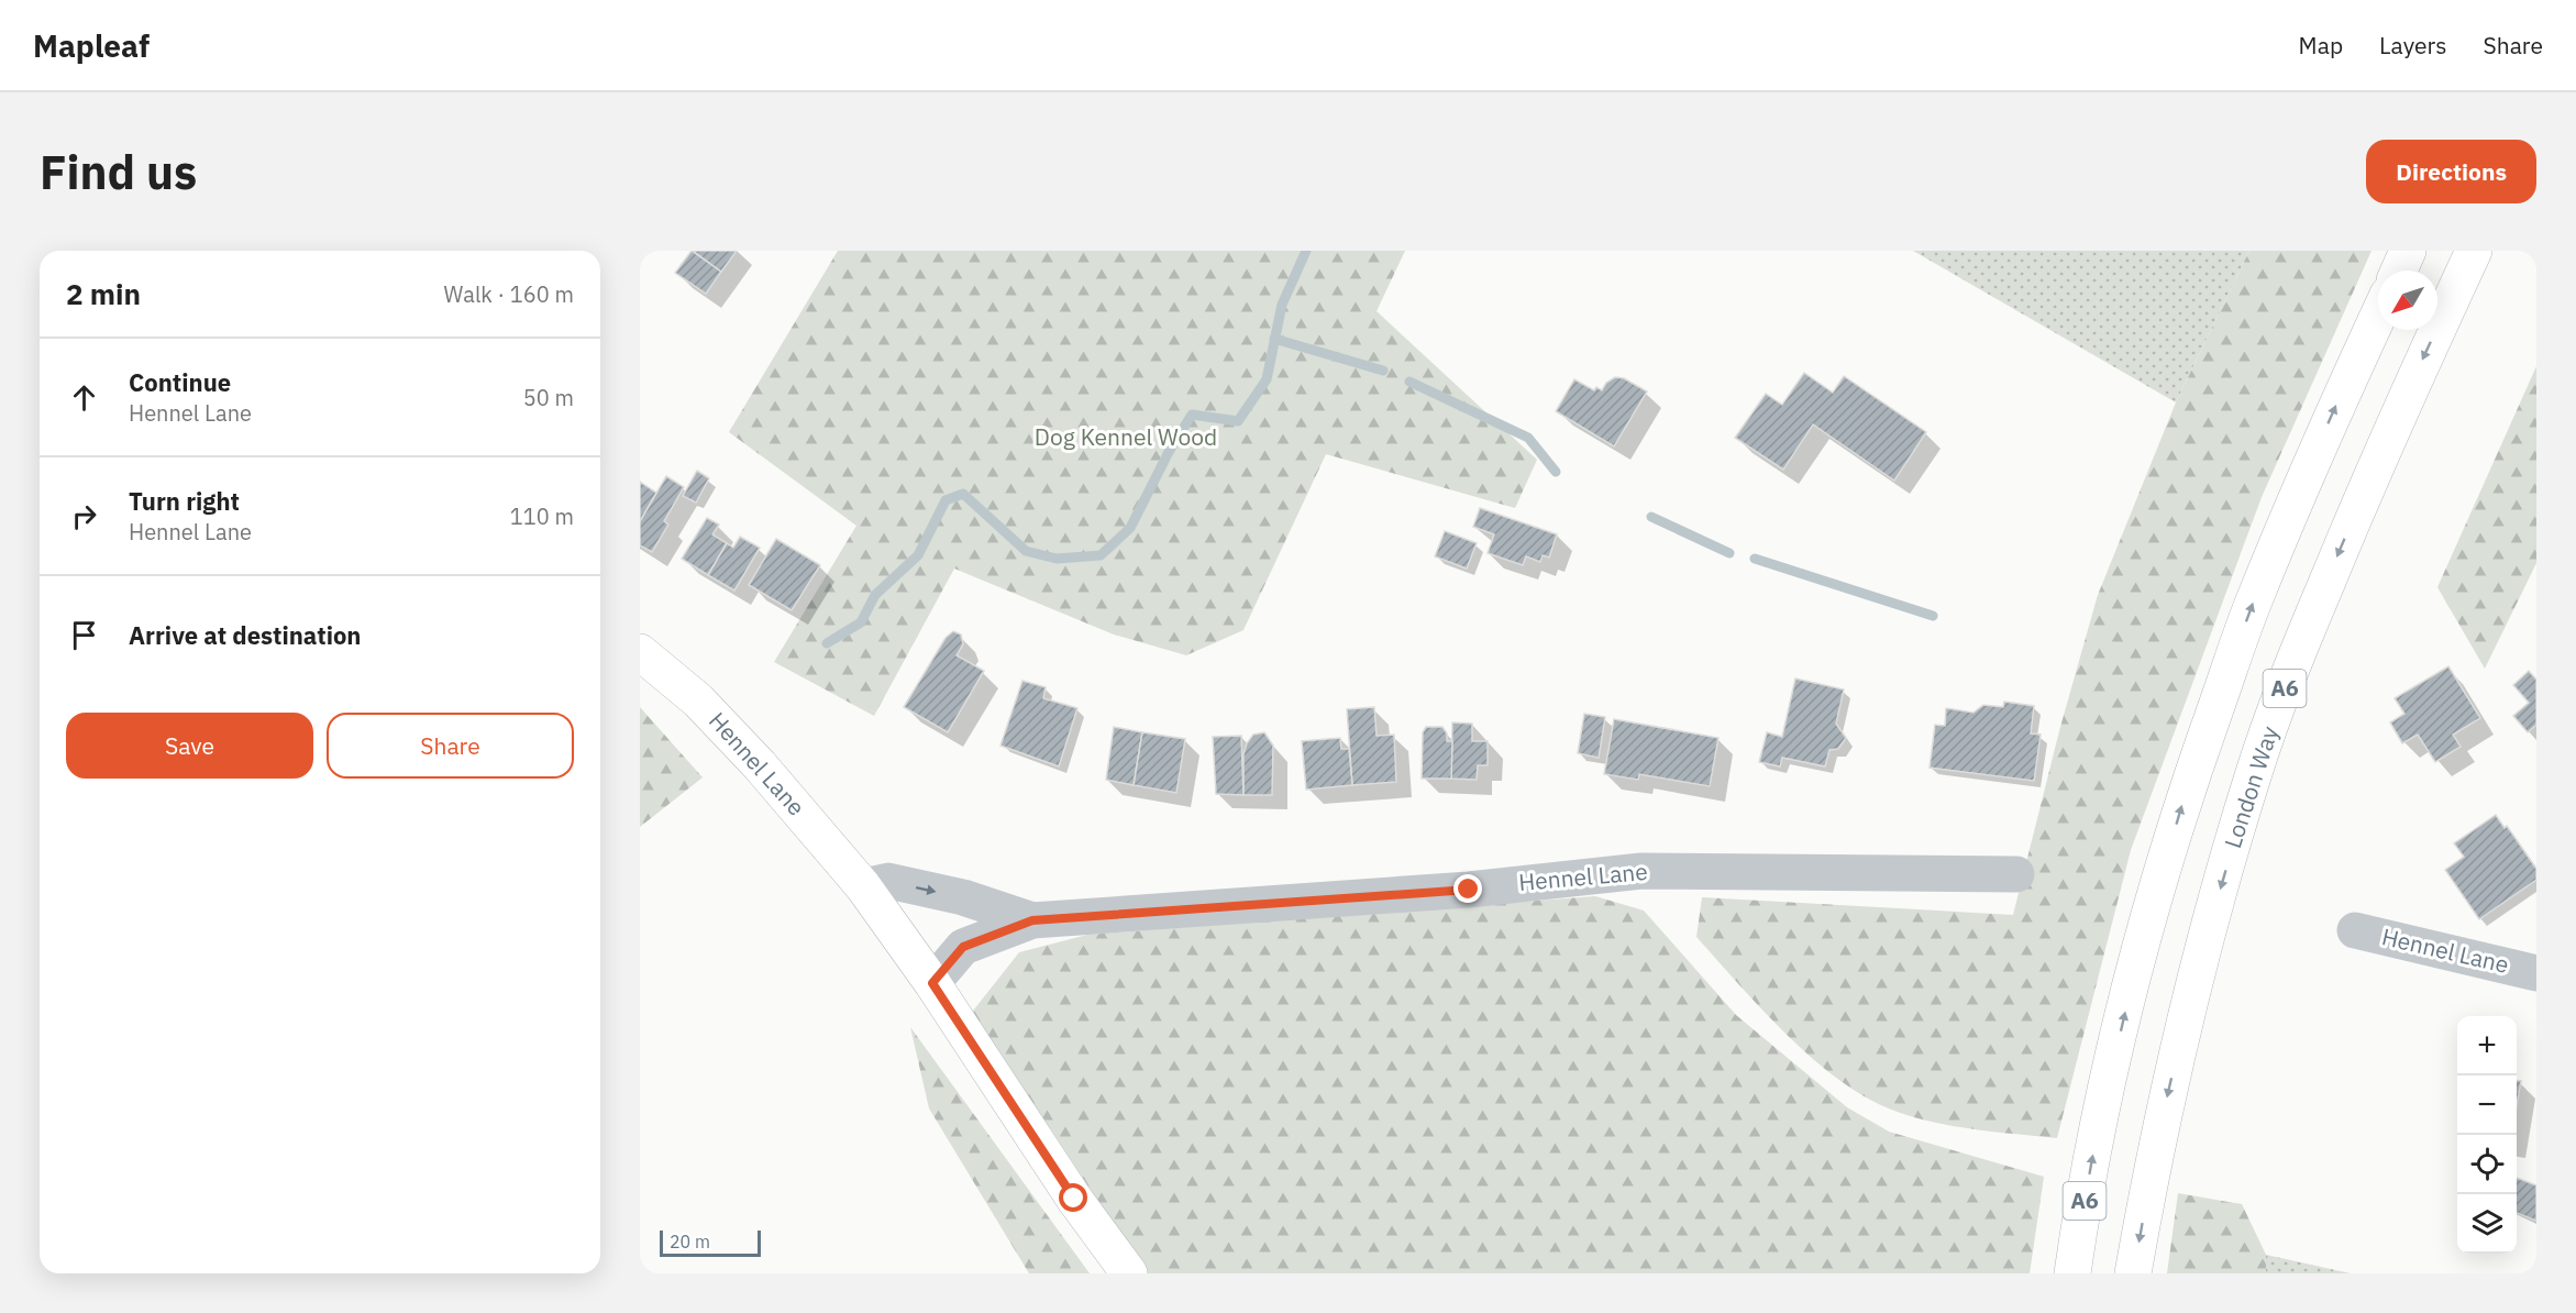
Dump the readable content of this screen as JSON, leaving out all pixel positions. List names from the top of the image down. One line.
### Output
{"streets":{"main road":["A6","Hennel Lane","London Way"]},"parks":["Dog Kennel Wood"],"scale_bar":"20 m","north":"bottom left","page":{"header":"Mapleaf","nav":["Map","Layers","Share"],"buttons":["Directions",["Save","Share"]],"title":"Find us","heading":["2 min","Walk · 160 m"],"list":[["Continue","Hennel Lane","50 m"],["Turn right","Hennel Lane","110 m"],"Arrive at destination"],"map_buttons":["+","−"],"scale":"20 m"}}
